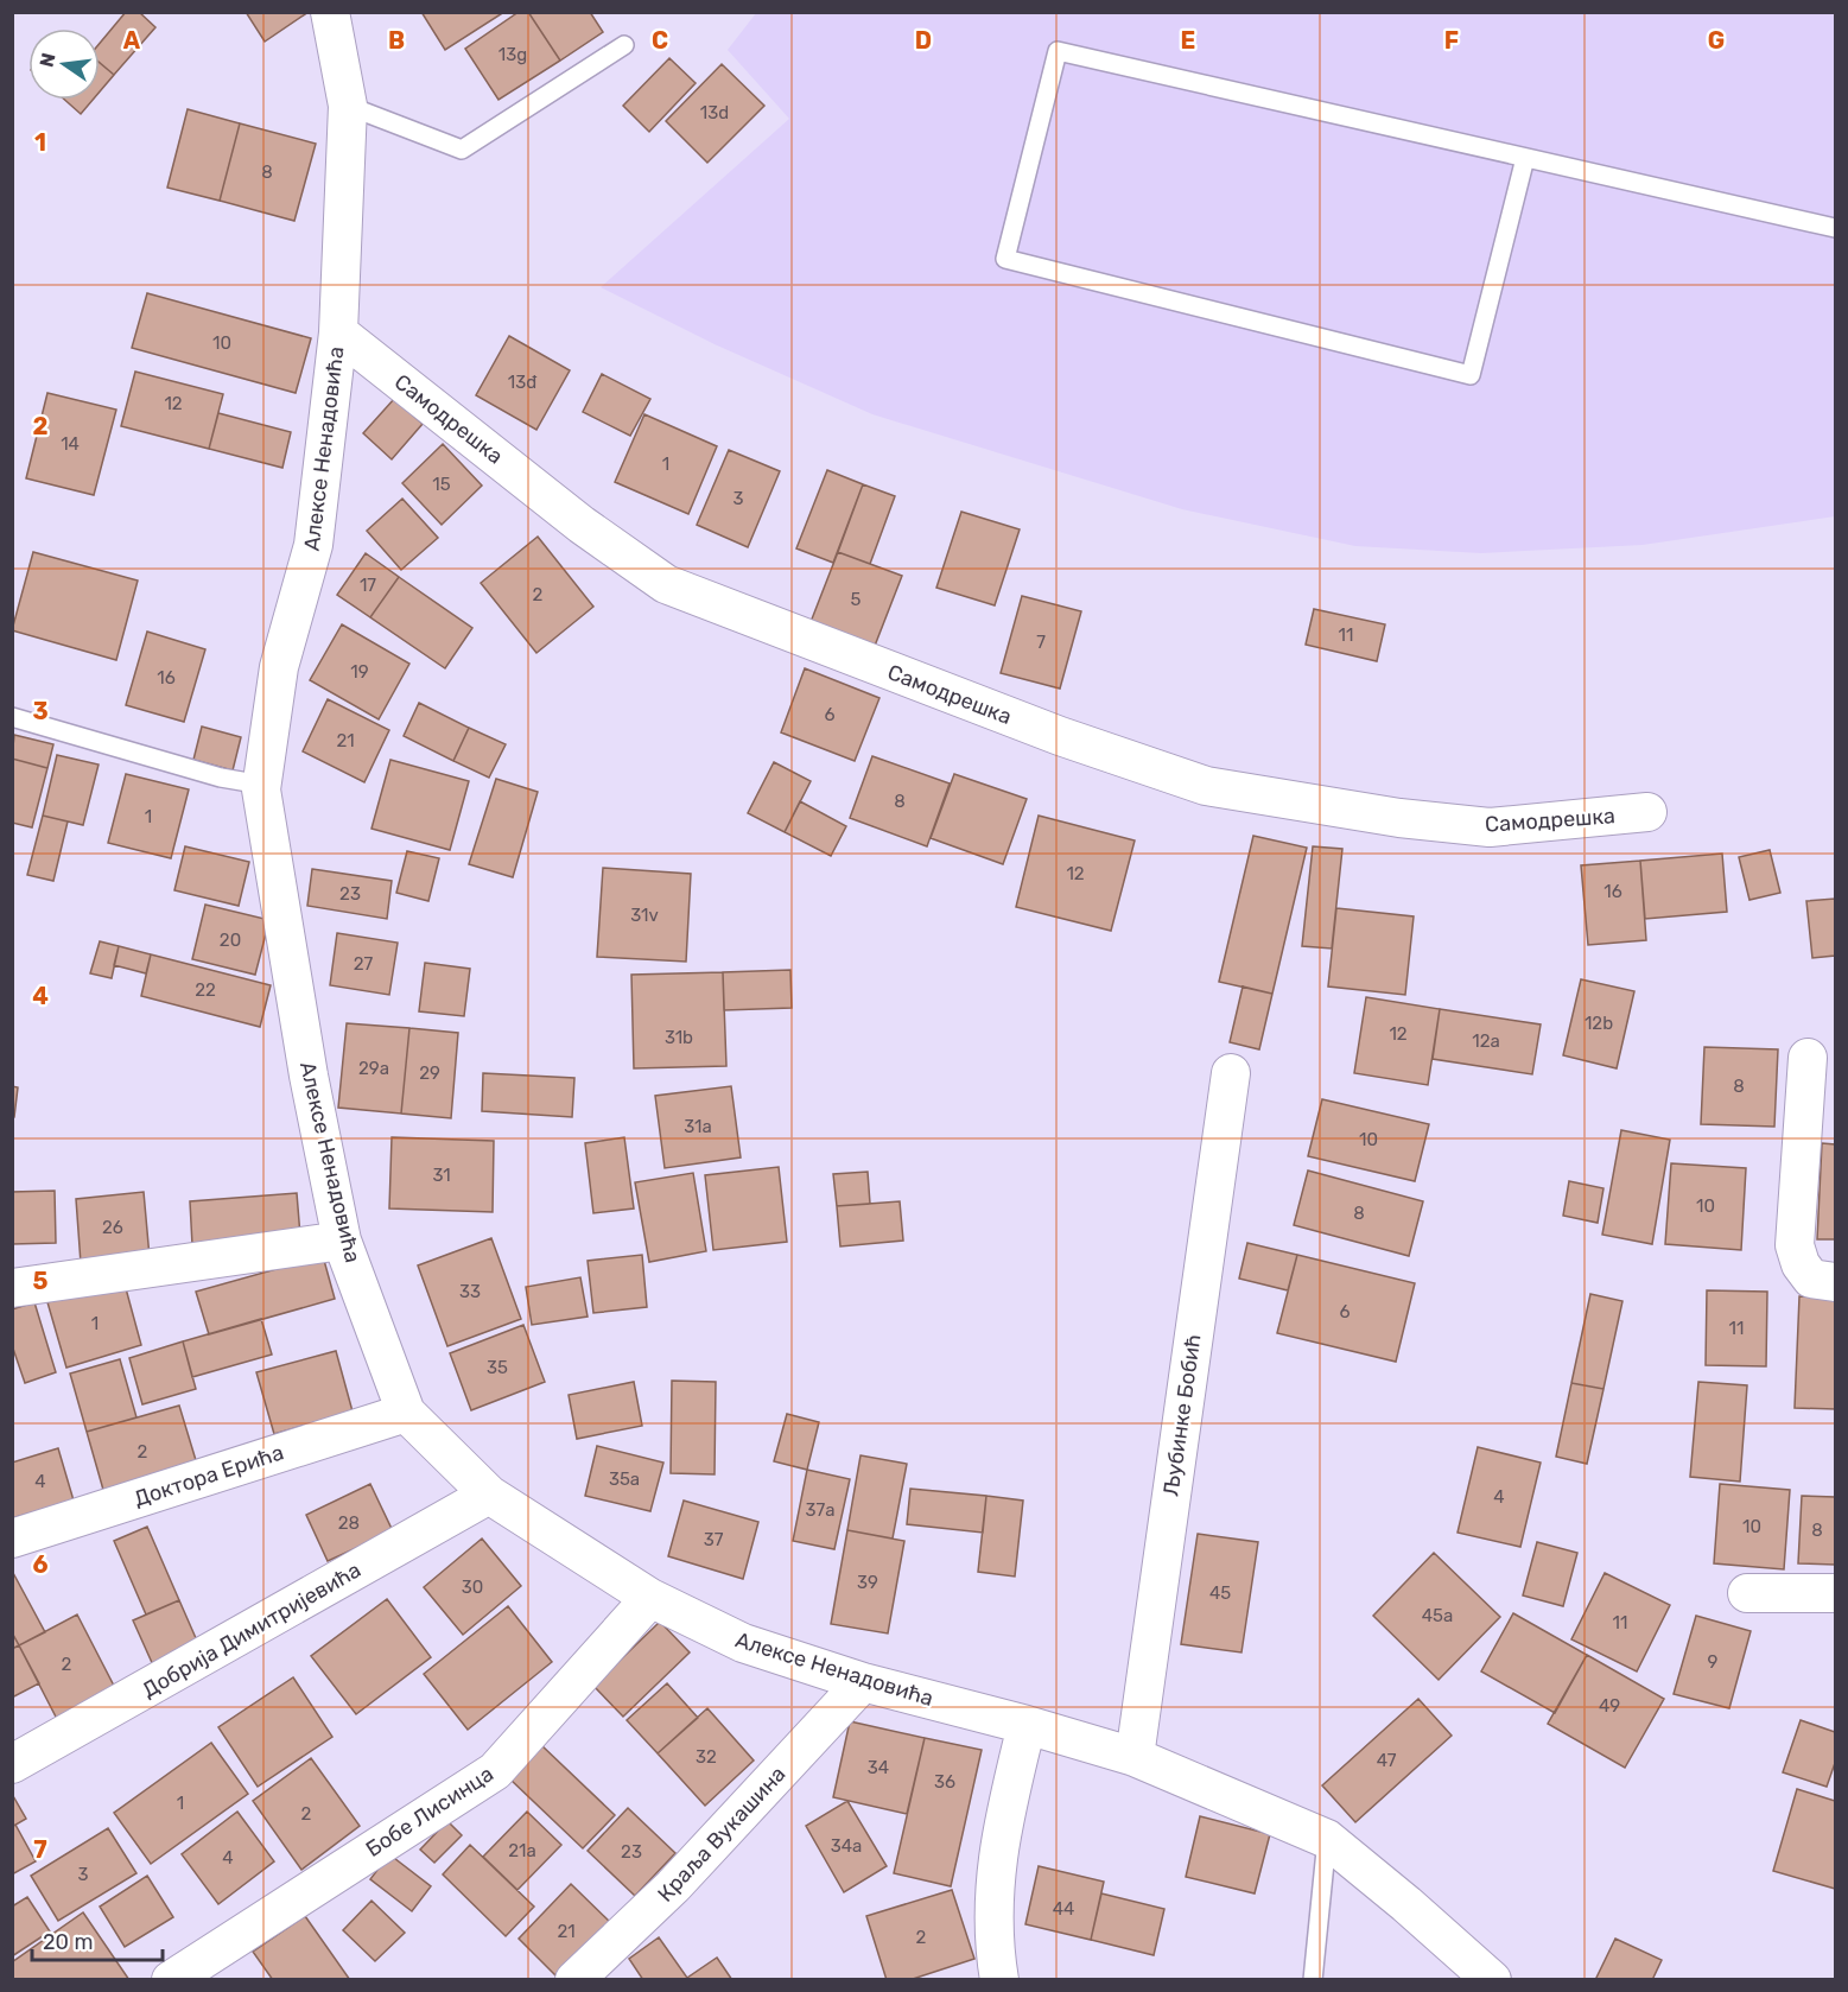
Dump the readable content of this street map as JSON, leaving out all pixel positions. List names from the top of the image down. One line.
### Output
{"streets":{"street":["Самодрешка","Алексе Ненадовића","Љубинке Бобић","Доктора Ерића","Добрија Димитријевића","Бобе Лисинца","Краља Вукашина"]},"crossings":[["Самодрешка","Алексе Ненадовића"],["Алексе Ненадовића","Љубинке Бобић"],["Алексе Ненадовића","Доктора Ерића"],["Алексе Ненадовића","Добрија Димитријевића"],["Алексе Ненадовића","Бобе Лисинца"],["Алексе Ненадовића","Краља Вукашина"]],"house_numbers":["13g","13d","8","10","13đ","12","14","1","15","3","17","2","5","11","7","19","16","6","21","8","1","12","16","23","31v","20","27","22","12b","12","31b","12a","29a","29","8","31a","10","31","10","8","26","33","6","1","11","35","2","35a","4","4","37a","28","10","8","37","39","30","45","45a","11","9","2","49","32","47","34","36","1","2","34a","21a","23","4","3","44","21","2"],"scale_bar":"20 m","north":"left","grid":{"columns":["A","B","C","D","E","F","G"],"rows":["1","2","3","4","5","6","7"]}}
